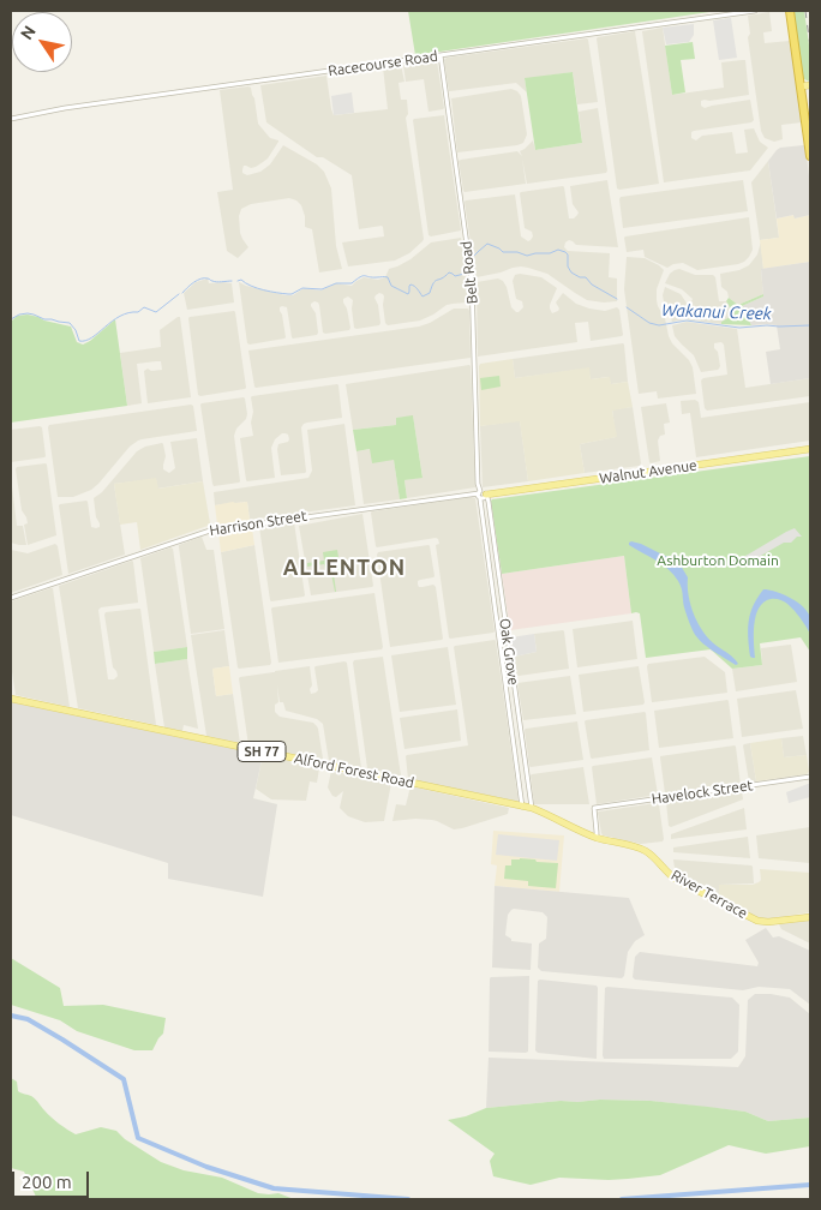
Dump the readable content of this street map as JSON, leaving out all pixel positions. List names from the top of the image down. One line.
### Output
{"streets":{"main road":["Walnut Avenue","SH 77","Alford Forest Road","River Terrace"],"street":["Racecourse Road","Belt Road","Harrison Street","Oak Grove","Havelock Street"]},"crossings":[["Racecourse Road","Belt Road"],["Belt Road","Walnut Avenue"],["Belt Road","Harrison Street"],["Belt Road","Oak Grove"],["Walnut Avenue","Harrison Street"],["Walnut Avenue","Oak Grove"],["Harrison Street","Oak Grove"],["Oak Grove","Alford Forest Road"],["Oak Grove","River Terrace"],["Alford Forest Road","River Terrace"],["Havelock Street","River Terrace"]],"districts":["ALLENTON"],"water":["Wakanui Creek"],"parks":["Ashburton Domain"],"scale_bar":"200 m","north":"top left"}
